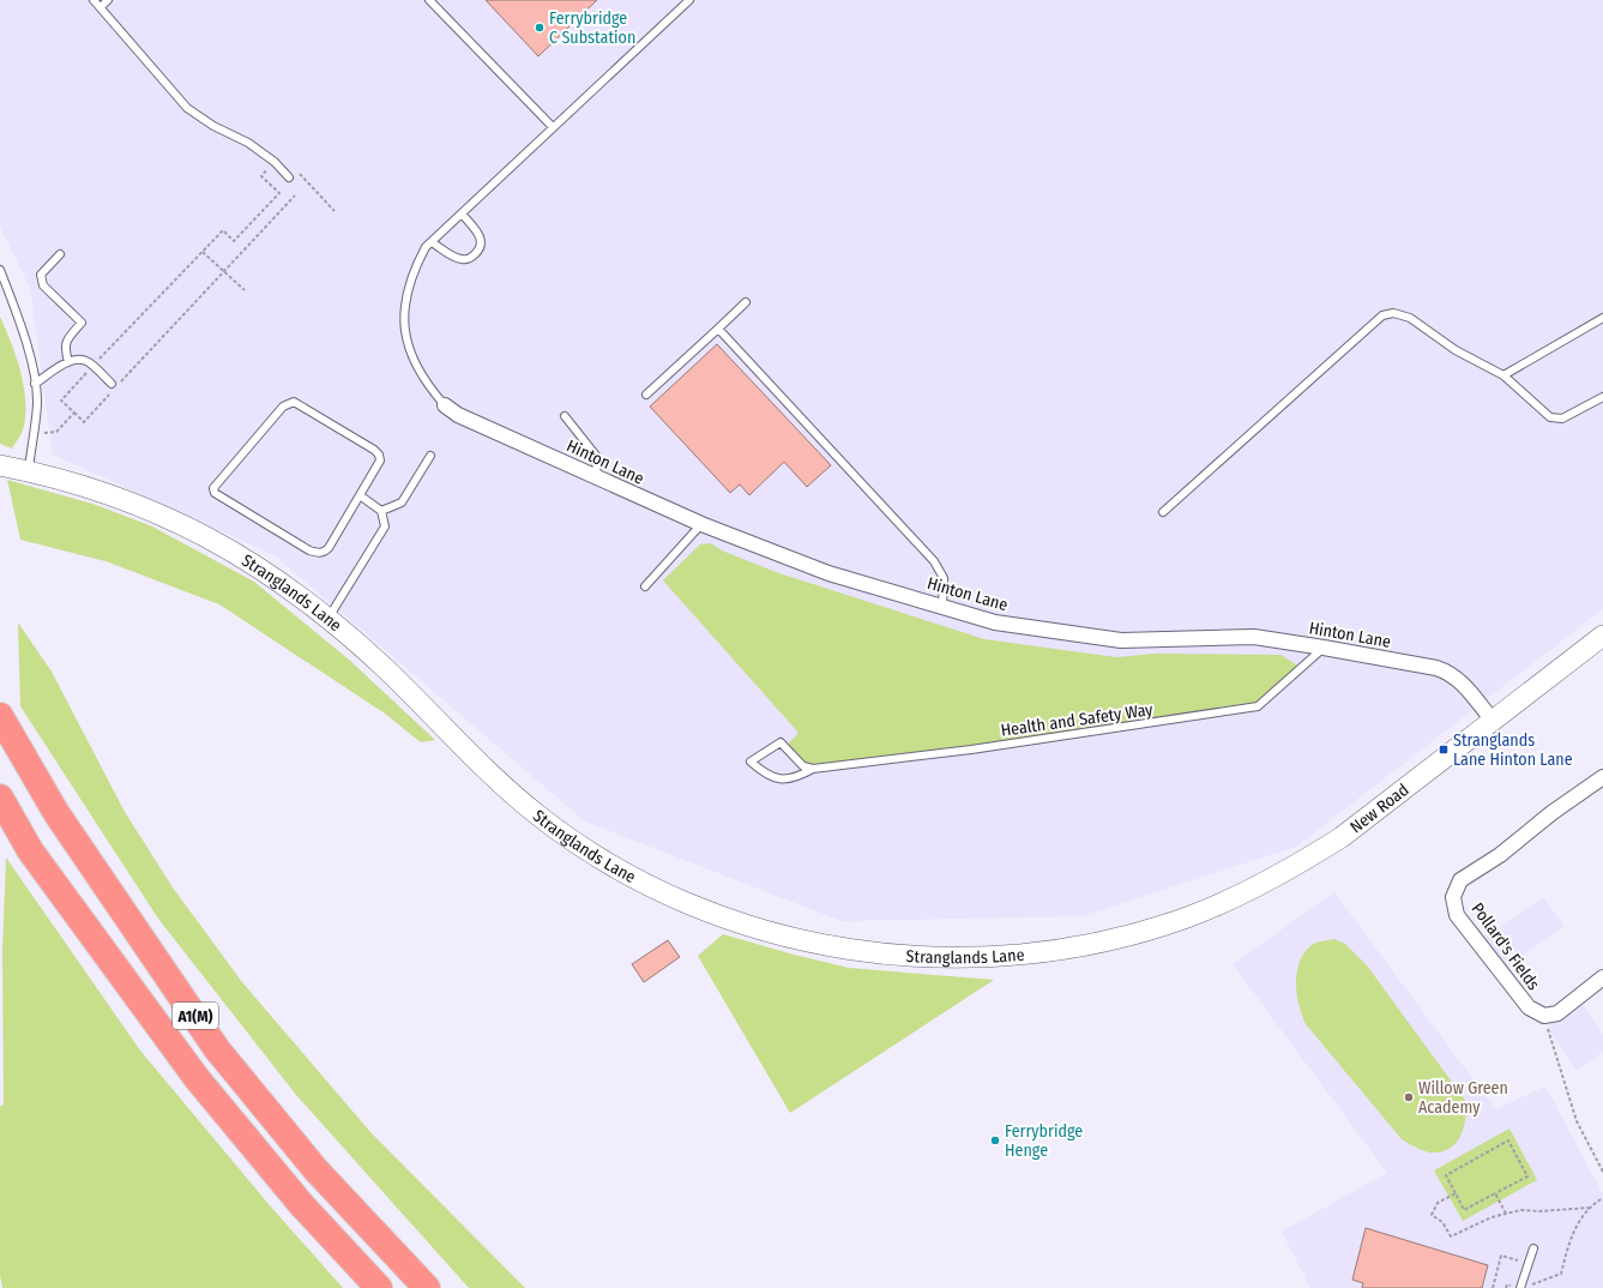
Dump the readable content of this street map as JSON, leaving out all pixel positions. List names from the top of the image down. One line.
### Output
{"streets":{"highway":["A1(M)"],"main road":["Stranglands Lane","New Road"],"street":["Hinton Lane","Pollard's Fields"],"lane":["Health and Safety Way"]},"crossings":[["Hinton Lane","Health and Safety Way"],["Hinton Lane","New Road"],["Stranglands Lane","New Road"]],"places":{"other":["Ferrybridge C Substation","Willow Green Academy","Ferrybridge Henge"],"transit":["Stranglands Lane Hinton Lane"]}}
